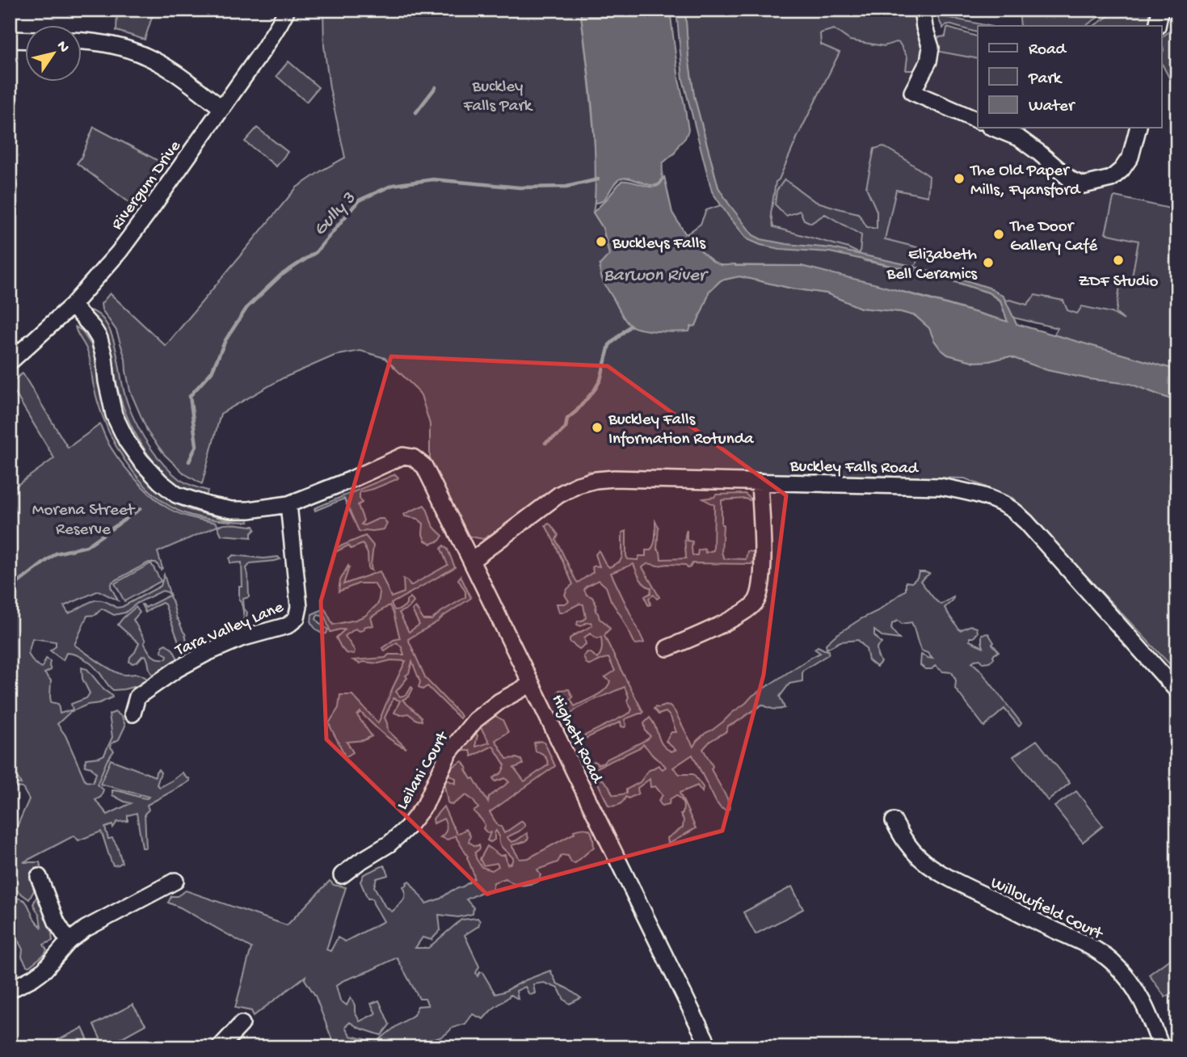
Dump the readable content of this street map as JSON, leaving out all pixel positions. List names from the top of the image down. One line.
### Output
{"streets":{"street":["Rivergum Drive","Buckley Falls Road","Tara Valley Lane","Highett Road","Leilani Court","Willowfield Court"]},"crossings":[["Buckley Falls Road","Highett Road"],["Tara Valley Lane","Highett Road"],["Highett Road","Leilani Court"]],"water":["Gully 3","Barwon River"],"parks":["Buckley Falls Park","Morena Street Reserve"],"places":["The Old Paper Mills, Fyansford","The Door Gallery Café","Buckleys Falls","ZDF Studio","Elizabeth Bell Ceramics","Buckley Falls Information Rotunda"],"legend":["Road","Park","Water"],"north":"top right"}
